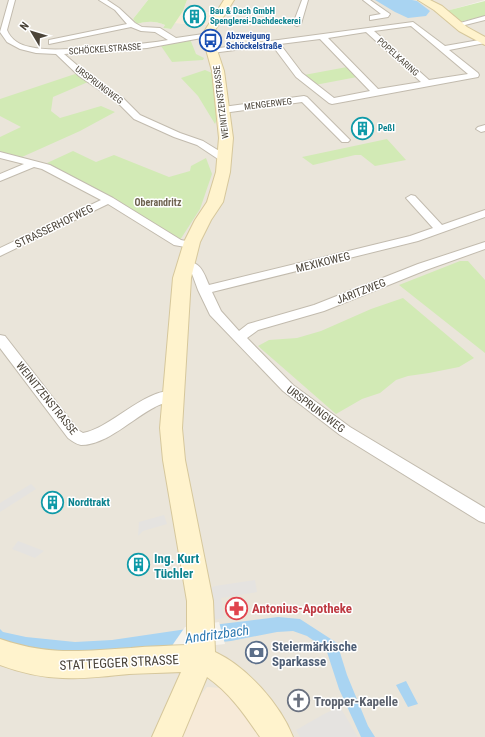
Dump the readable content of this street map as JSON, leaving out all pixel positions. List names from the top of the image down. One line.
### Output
{"streets":{"main road":["WEINITZENSTRASSE","STATTEGGER STRASSE"],"street":["SCHÖCKELSTRASSE","POPELKARING","URSPRUNGWEG","MENGERWEG","STRASSERHOFWEG","MEXIKOWEG","JARITZWEG"]},"crossings":[["SCHÖCKELSTRASSE","URSPRUNGWEG"],["SCHÖCKELSTRASSE","WEINITZENSTRASSE"],["POPELKARING","WEINITZENSTRASSE"],["URSPRUNGWEG","WEINITZENSTRASSE"],["URSPRUNGWEG","MEXIKOWEG"],["URSPRUNGWEG","JARITZWEG"],["WEINITZENSTRASSE","MENGERWEG"],["WEINITZENSTRASSE","STRASSERHOFWEG"],["WEINITZENSTRASSE","STATTEGGER STRASSE"]],"districts":["Oberandritz"],"water":["Andritzbach"],"places":{"building":["Bau & Dach GmbH Spenglerei-Dachdeckerei","Peßl","Nordtrakt","Ing. Kurt Tüchler"],"bus stop":["Abzweigung Schöckelstraße"],"pharmacy":["Antonius-Apotheke"],"bank":["Steiermärkische Sparkasse"],"church":["Tropper-Kapelle"]},"north":"top left"}
